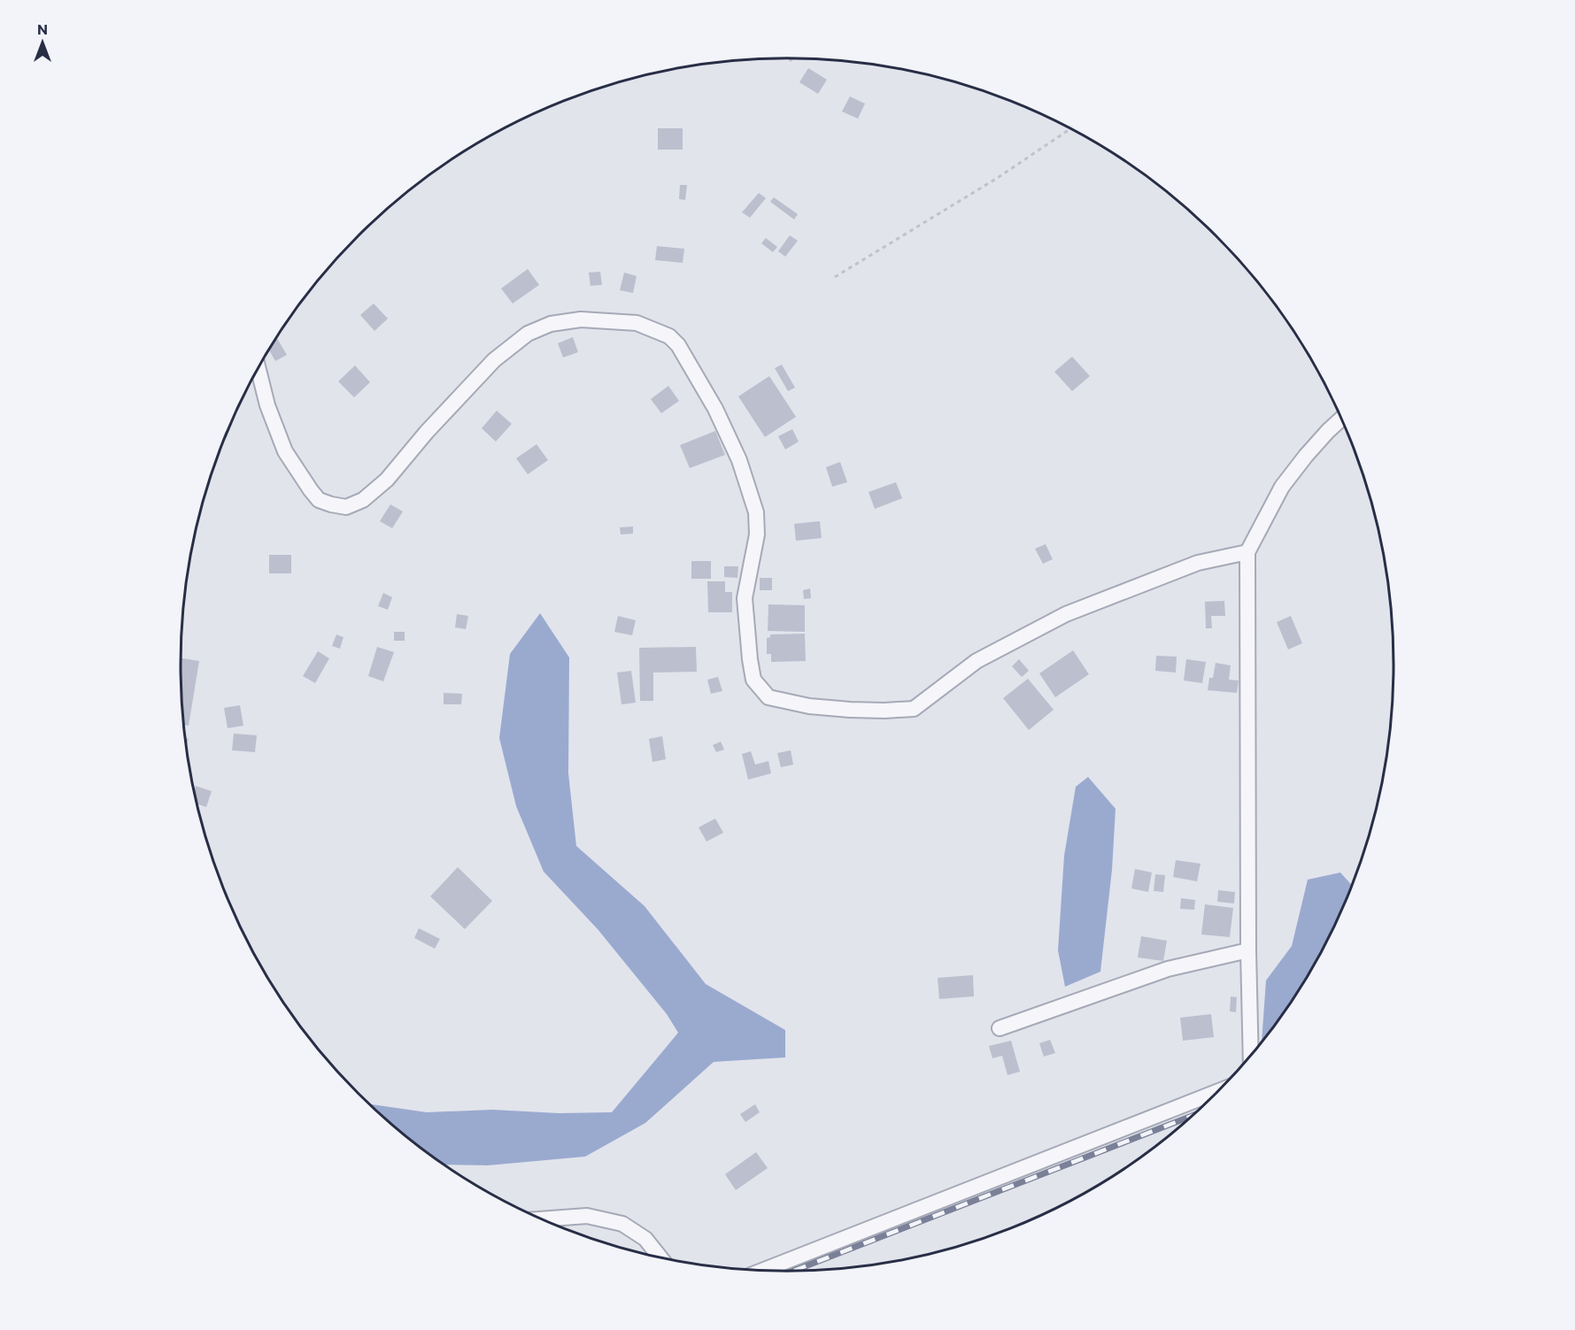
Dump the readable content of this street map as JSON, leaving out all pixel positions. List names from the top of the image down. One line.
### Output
{"north":"top"}
